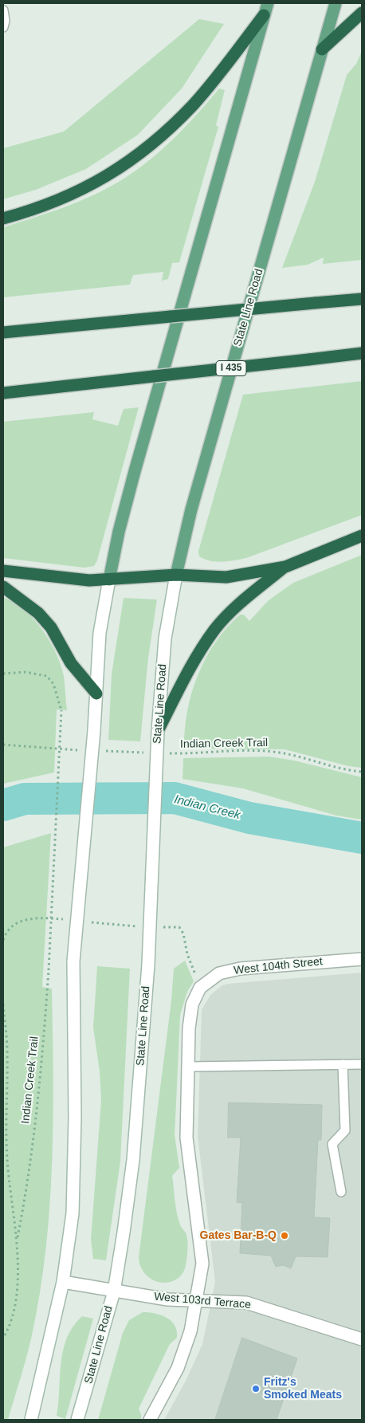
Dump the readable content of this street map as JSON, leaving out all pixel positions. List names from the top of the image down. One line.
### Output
{"streets":{"highway":["I 435"],"main road":["State Line Road","West 104th Street","West 103rd Terrace"],"path":["Indian Creek Trail"]},"crossings":[["State Line Road","West 103rd Terrace"]],"water":["Indian Creek"],"places":["Gates Bar-B-Q","Fritz's Smoked Meats"]}
